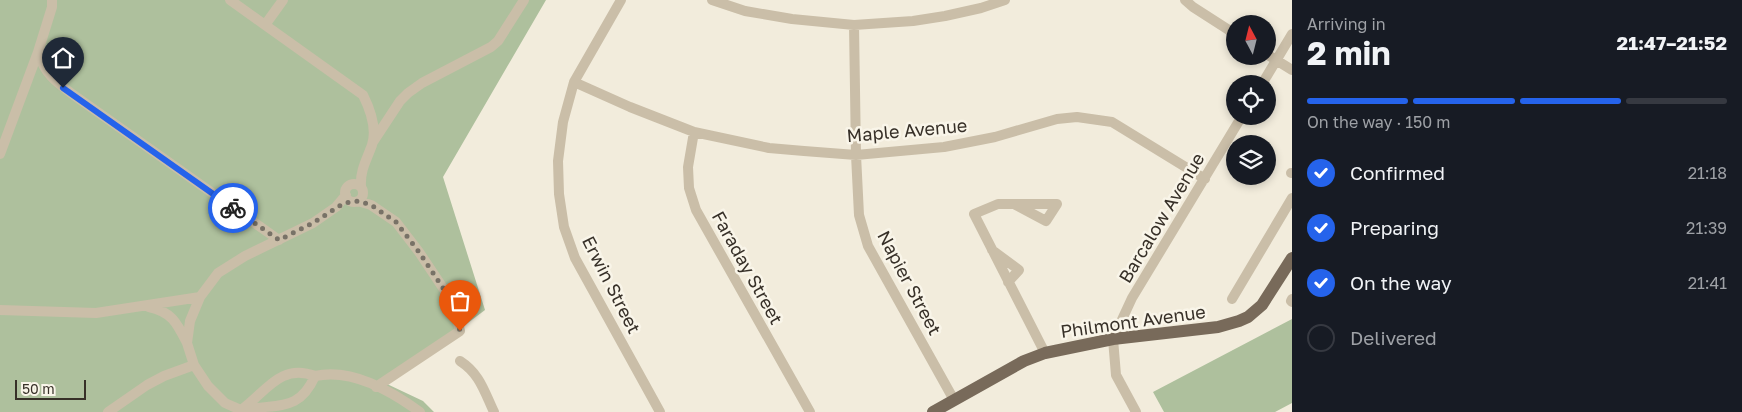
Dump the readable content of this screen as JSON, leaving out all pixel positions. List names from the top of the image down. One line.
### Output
{"streets":{"main road":["Philmont Avenue"],"street":["Maple Avenue","Barcalow Avenue","Faraday Street","Napier Street","Erwin Street"]},"crossings":[["Maple Avenue","Barcalow Avenue"],["Maple Avenue","Faraday Street"],["Maple Avenue","Napier Street"],["Maple Avenue","Erwin Street"],["Barcalow Avenue","Philmont Avenue"],["Napier Street","Philmont Avenue"]],"scale_bar":"50 m","north":"top","page":{"heading":["2 min","Arriving in","21:47–21:52"],"bar":"On the way · 150 m","list":[["Confirmed","21:18"],["Preparing","21:39"],["On the way","21:41"],"Delivered"],"scale":"50 m"}}
